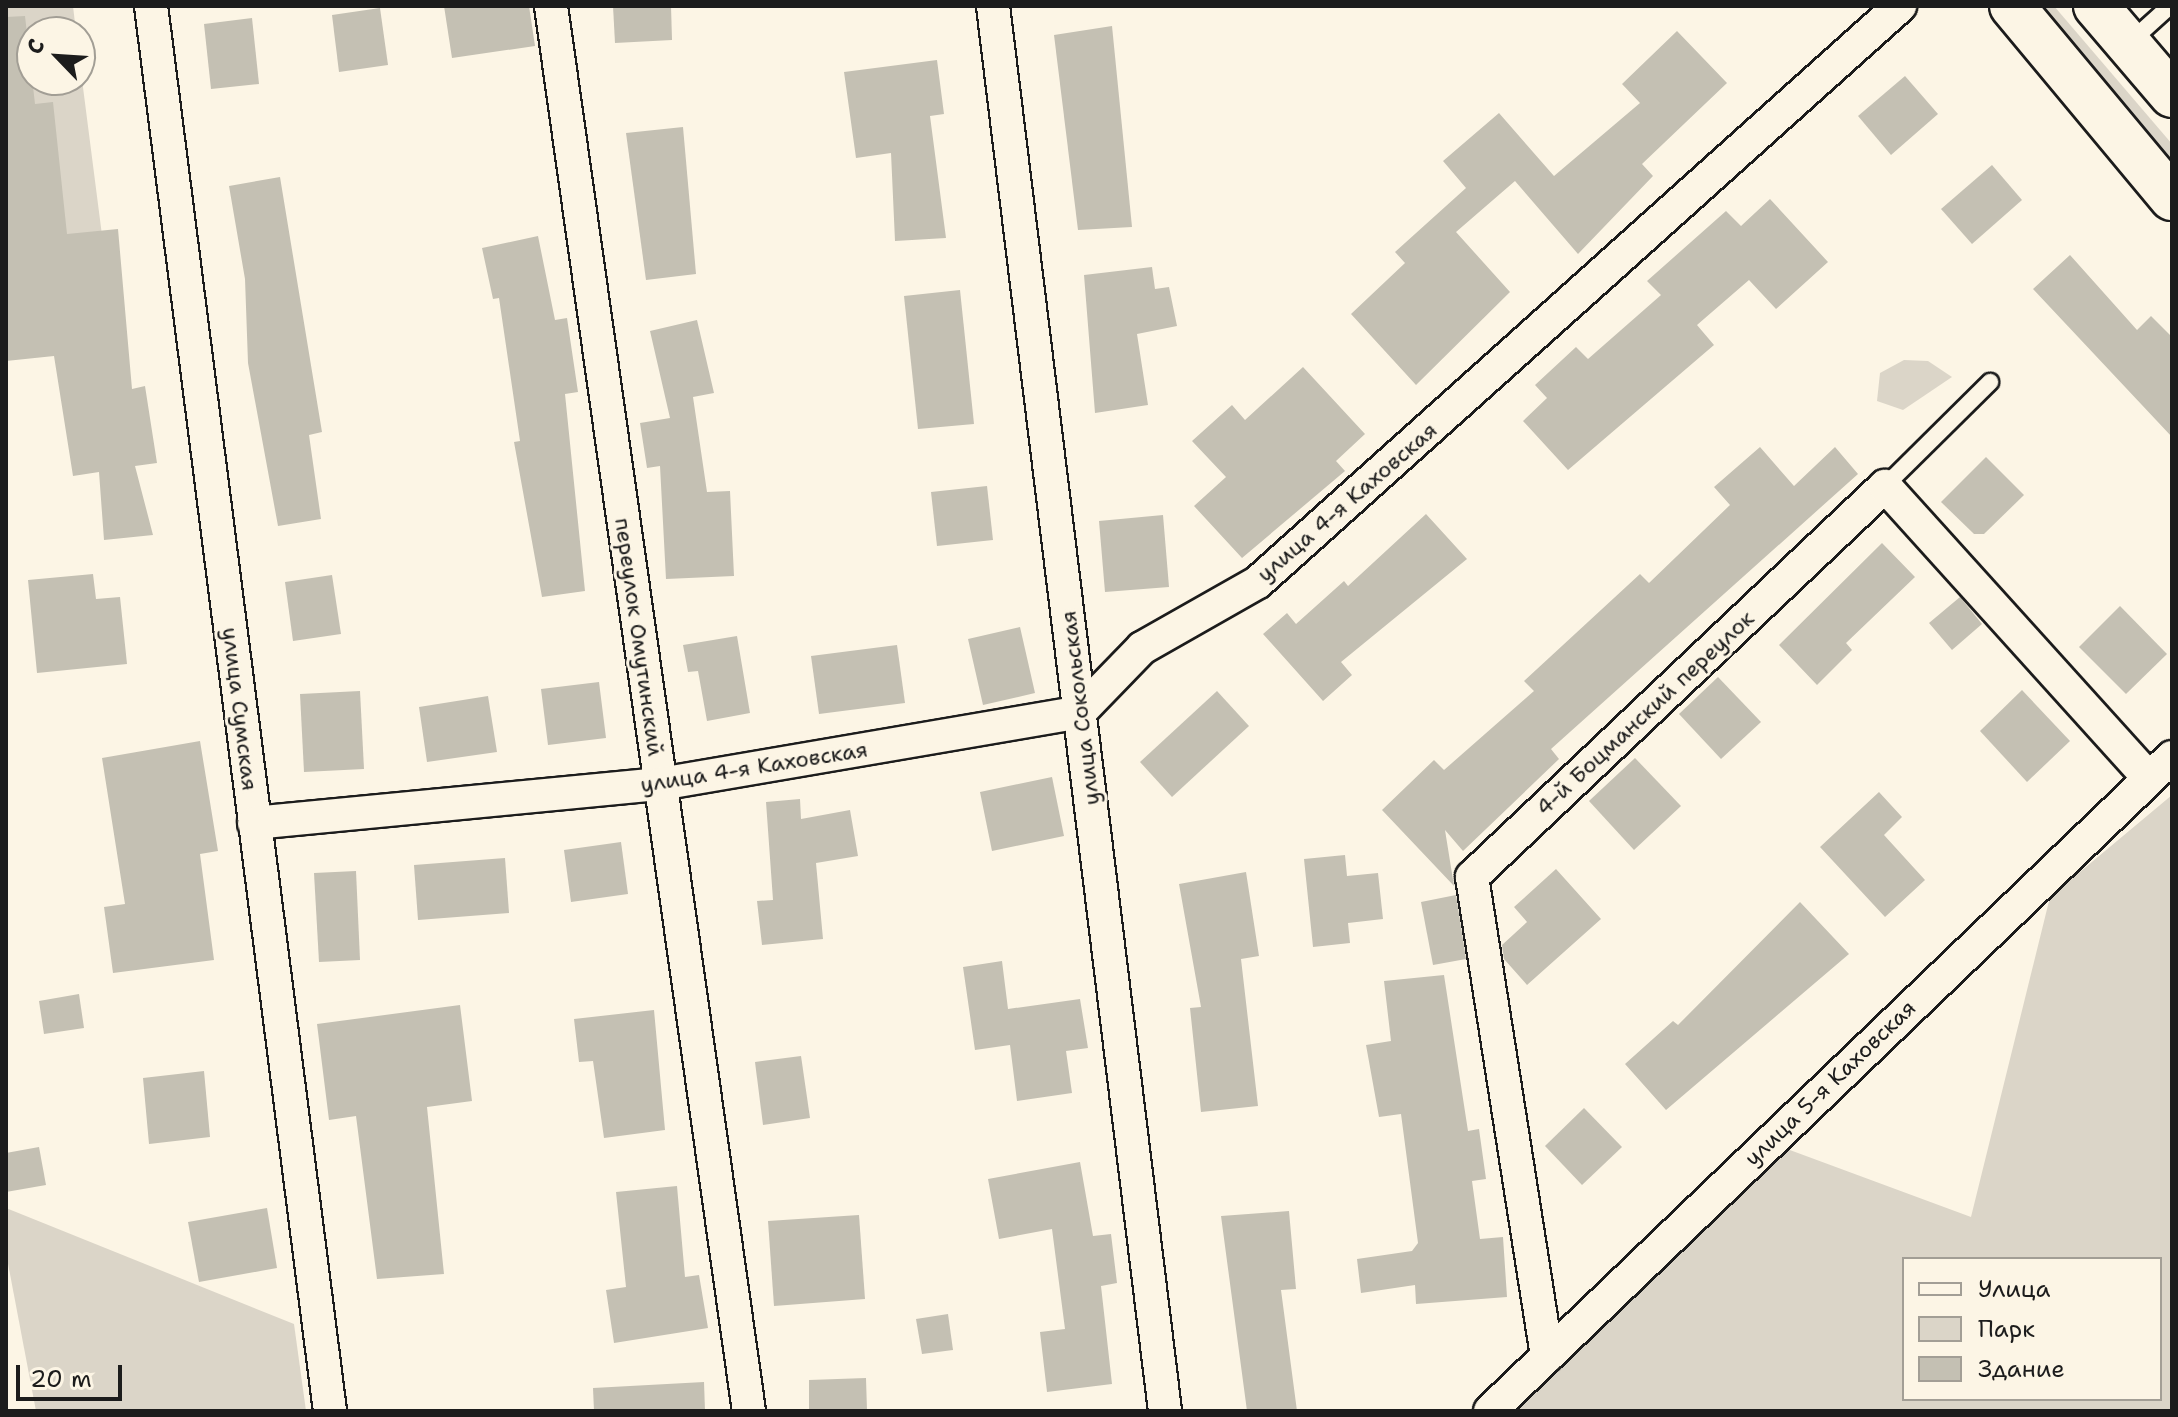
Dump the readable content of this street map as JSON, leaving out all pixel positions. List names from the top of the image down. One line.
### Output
{"streets":{"street":["улица 4-я Каховская","переулок Омутинский","улица Сокольская","улица Сумская","4-й Боцманский переулок","улица 5-я Каховская"]},"crossings":[["улица 4-я Каховская","переулок Омутинский"],["улица 4-я Каховская","улица Сокольская"],["улица 4-я Каховская","улица Сумская"],["4-й Боцманский переулок","улица 5-я Каховская"]],"legend":["Улица","Парк","Здание"],"scale_bar":"20 m","north":"top left"}
